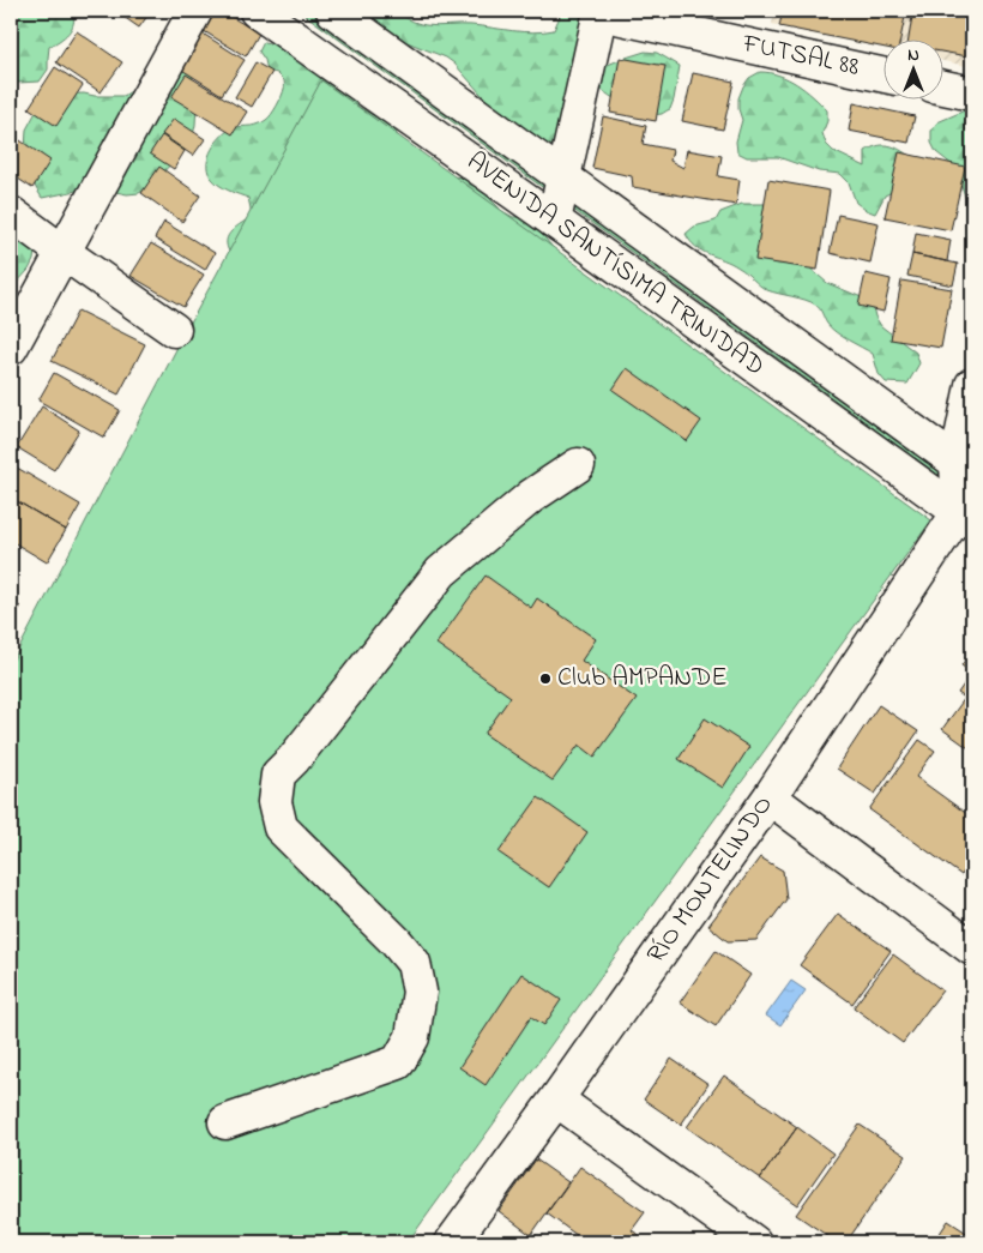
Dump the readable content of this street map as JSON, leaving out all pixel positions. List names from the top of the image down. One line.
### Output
{"streets":{"street":["FUTSAL 88","AVENIDA SANTÍSIMA TRINIDAD","RÍO MONTELINDO"]},"crossings":[["AVENIDA SANTÍSIMA TRINIDAD","RÍO MONTELINDO"]],"places":["Club AMPANDE"],"north":"top"}
